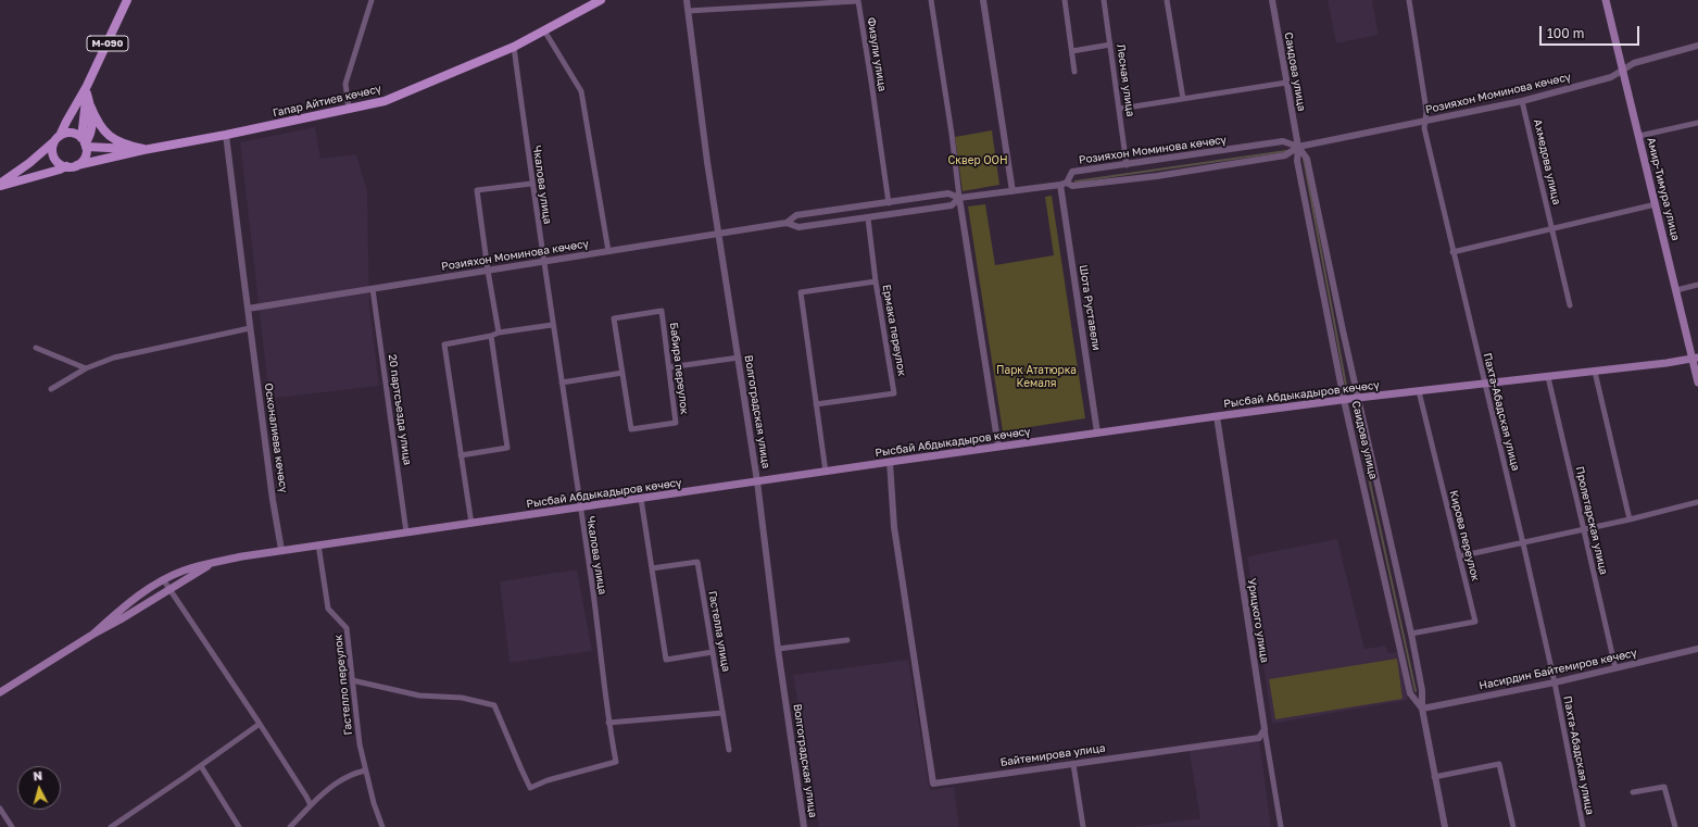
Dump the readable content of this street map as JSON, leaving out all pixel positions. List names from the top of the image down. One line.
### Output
{"streets":{"main road":["М-090","Гапар Айтиев көчөсү","Амир-Тимура улица","Рысбай Абдыкадыров көчөсү"],"street":["Физули улица","Саидова улица","Лесная улица","Розияхон Моминова көчөсү","Ахмедова улица","Чкалова улица","Шота Руставели","Ермака переулок","Бабира переулок","20 партсъезда улица","Волгоградская улица","Пахта-Абадская улица","Осконалиева көчөсү","Пролетарская улица","Кирова переулок","Урицкого улица","Гастелла улица","Насирдин Байтемиров көчөсү","Гастелло переулок","Байтемирова улица"]},"crossings":[["М-090","Гапар Айтиев көчөсү"],["Физули улица","Розияхон Моминова көчөсү"],["Физули улица","Волгоградская улица"],["Саидова улица","Розияхон Моминова көчөсү"],["Саидова улица","Рысбай Абдыкадыров көчөсү"],["Саидова улица","Кирова переулок"],["Саидова улица","Насирдин Байтемиров көчөсү"],["Лесная улица","Розияхон Моминова көчөсү"],["Розияхон Моминова көчөсү","Ахмедова улица"],["Розияхон Моминова көчөсү","Чкалова улица"],["Розияхон Моминова көчөсү","Амир-Тимура улица"],["Розияхон Моминова көчөсү","Шота Руставели"],["Розияхон Моминова көчөсү","Ермака переулок"],["Розияхон Моминова көчөсү","20 партсъезда улица"],["Розияхон Моминова көчөсү","Волгоградская улица"],["Розияхон Моминова көчөсү","Пахта-Абадская улица"],["Розияхон Моминова көчөсү","Осконалиева көчөсү"],["Гапар Айтиев көчөсү","Чкалова улица"],["Гапар Айтиев көчөсү","Осконалиева көчөсү"],["Чкалова улица","Рысбай Абдыкадыров көчөсү"],["Чкалова улица","Гастелло переулок"],["Амир-Тимура улица","Рысбай Абдыкадыров көчөсү"],["Шота Руставели","Рысбай Абдыкадыров көчөсү"],["Рысбай Абдыкадыров көчөсү","20 партсъезда улица"],["Рысбай Абдыкадыров көчөсү","Волгоградская улица"],["Рысбай Абдыкадыров көчөсү","Пахта-Абадская улица"],["Рысбай Абдыкадыров көчөсү","Осконалиева көчөсү"],["Рысбай Абдыкадыров көчөсү","Пролетарская улица"],["Рысбай Абдыкадыров көчөсү","Кирова переулок"],["Рысбай Абдыкадыров көчөсү","Урицкого улица"],["Рысбай Абдыкадыров көчөсү","Гастелло переулок"],["Рысбай Абдыкадыров көчөсү","Байтемирова улица"],["Пахта-Абадская улица","Насирдин Байтемиров көчөсү"],["Пролетарская улица","Насирдин Байтемиров көчөсү"],["Урицкого улица","Байтемирова улица"]],"parks":["Сквер ООН","Парк Ататюрка Кемаля"],"scale_bar":"100 m","north":"top"}
